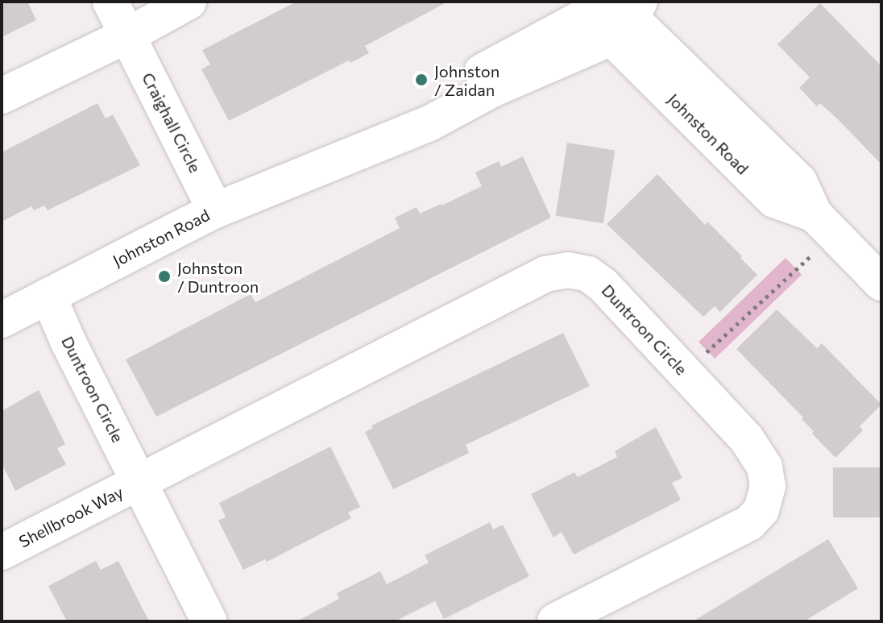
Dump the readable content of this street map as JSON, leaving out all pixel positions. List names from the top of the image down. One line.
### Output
{"streets":{"street":["Craighall Circle","Johnston Road","Duntroon Circle","Shellbrook Way"]},"crossings":[["Craighall Circle","Johnston Road"],["Johnston Road","Duntroon Circle"],["Duntroon Circle","Shellbrook Way"]],"places":["Johnston / Zaidan","Johnston / Duntroon"]}
